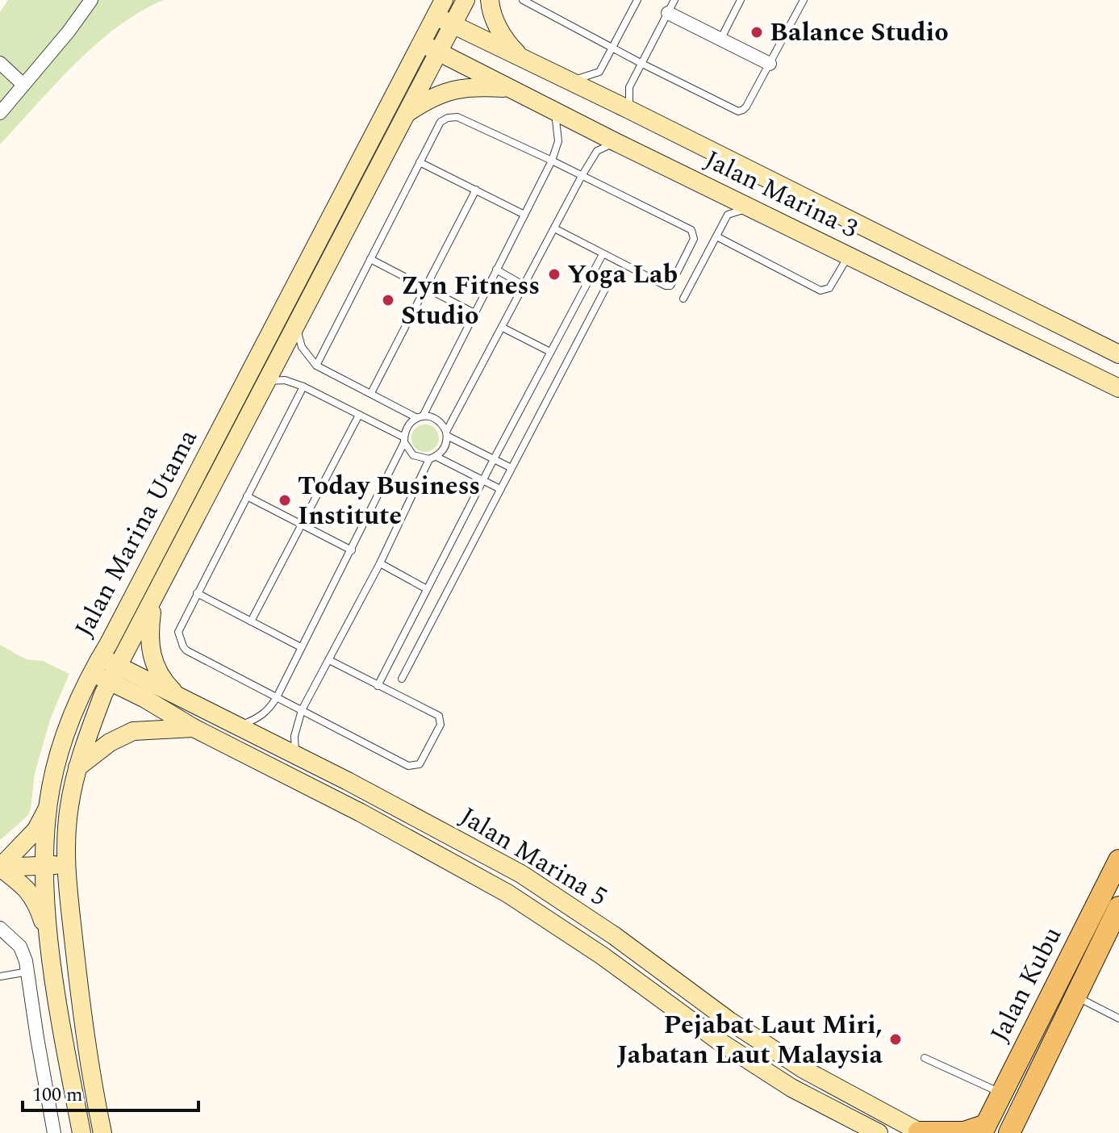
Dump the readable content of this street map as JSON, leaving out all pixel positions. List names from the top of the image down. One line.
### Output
{"streets":{"main road":["Jalan Kubu"],"street":["Jalan Marina 3","Jalan Marina Utama","Jalan Marina 5"]},"crossings":[["Jalan Marina 3","Jalan Marina Utama"],["Jalan Marina Utama","Jalan Marina 5"]],"places":["Balance Studio","Yoga Lab","Zyn Fitness Studio","Today Business Institute","Pejabat Laut Miri, Jabatan Laut Malaysia"],"scale_bar":"100 m"}
